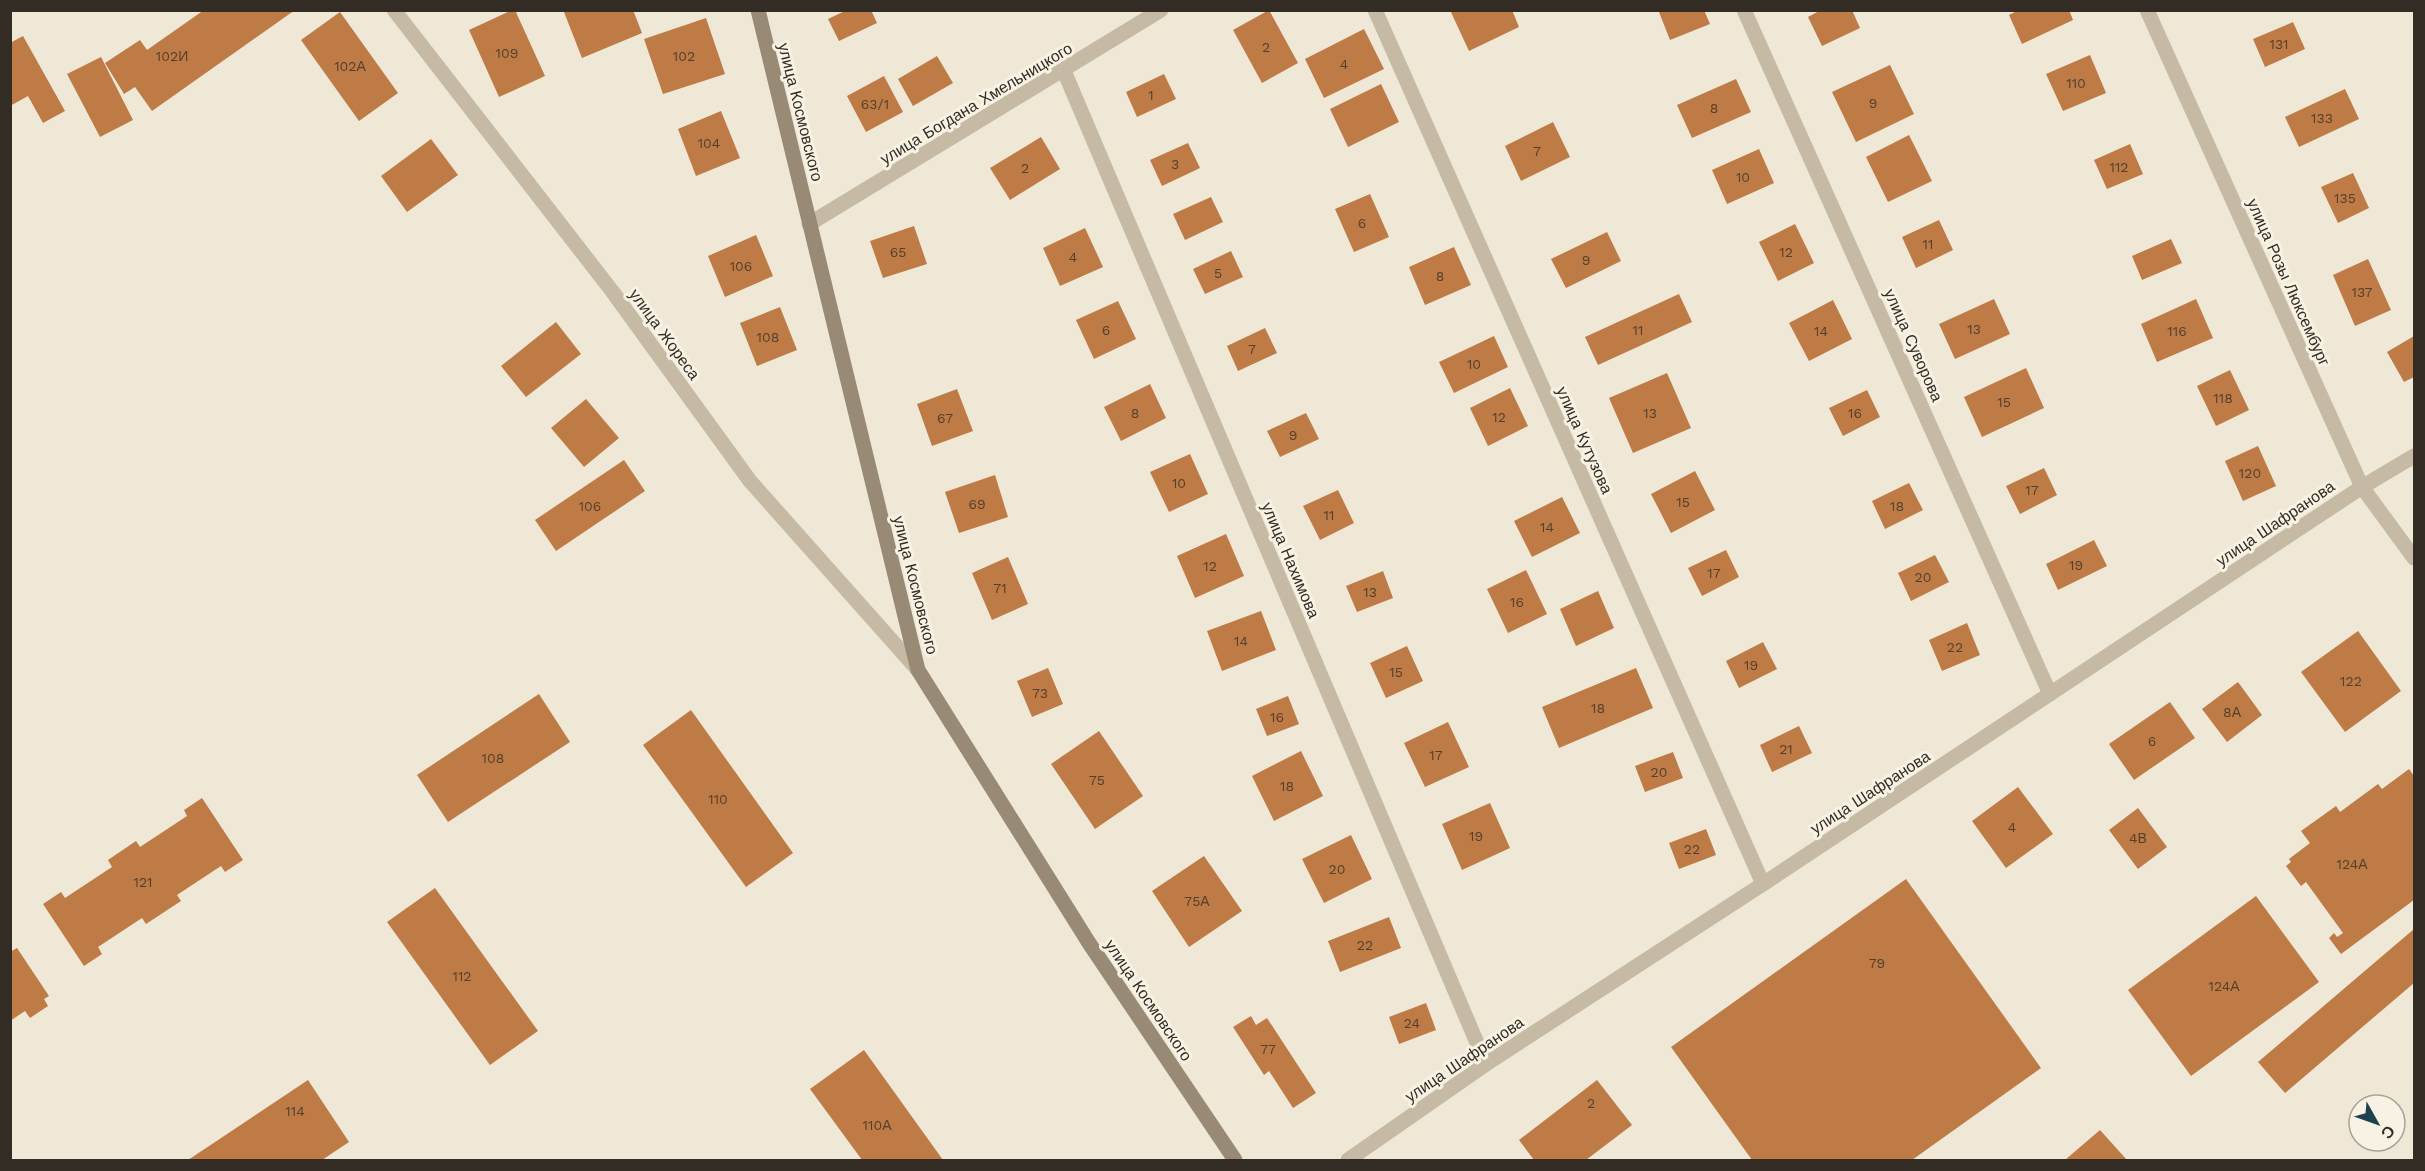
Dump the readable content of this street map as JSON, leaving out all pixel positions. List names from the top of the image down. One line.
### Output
{"streets":{"main road":["улица Космовского"],"street":["улица Богдана Хмельницкого","улица Розы Люксембург","улица Жореса","улица Суворова","улица Кутузова","улица Шафранова","улица Нахимова"]},"crossings":[["улица Богдана Хмельницкого","улица Космовского"],["улица Богдана Хмельницкого","улица Нахимова"],["улица Космовского","улица Жореса"],["улица Розы Люксембург","улица Шафранова"],["улица Суворова","улица Шафранова"],["улица Кутузова","улица Шафранова"],["улица Шафранова","улица Нахимова"]],"house_numbers":["131","2","109","102И","102","4","102А","110","1","9","63/1","8","133","104","7","3","112","2","10","135","6","11","65","12","4","9","106","5","8","137","13","6","11","14","116","108","7","10","118","15","8","13","16","12","67","9","120","10","17","15","69","106","18","11","14","19","12","17","20","71","13","16","14","22","19","15","122","73","18","8А","16","6","21","17","108","20","75","18","110","4","19","4В","22","124А","20","121","75А","22","79","112","124А","24","77","2","114","110А"],"north":"bottom right"}
